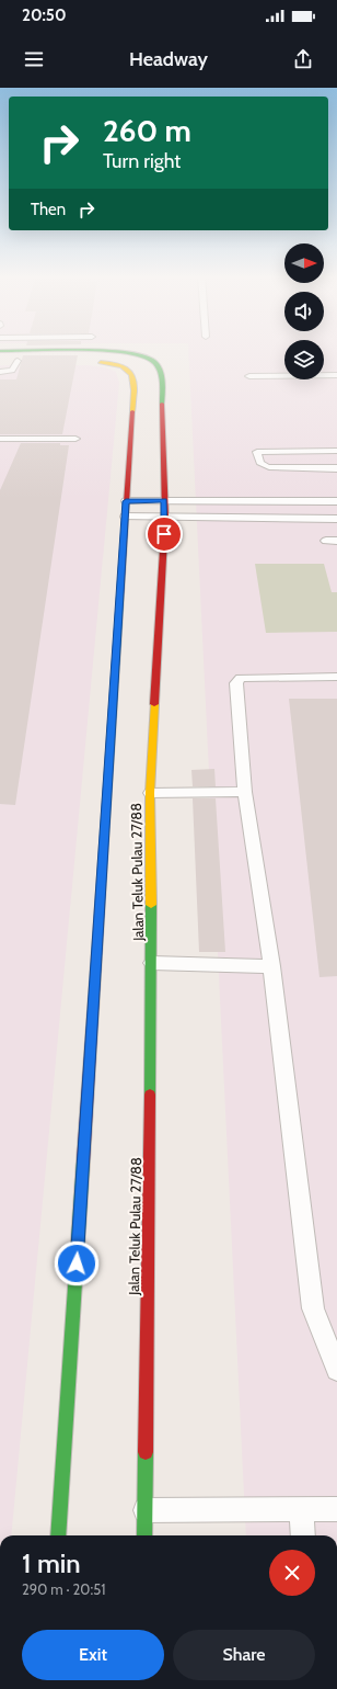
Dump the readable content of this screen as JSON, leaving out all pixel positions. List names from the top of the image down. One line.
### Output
{"streets":{"street":["Jalan Teluk Pulau 27/88"]},"north":"right","page":{"status":"20:50","header":"Headway","turn":["260 m","Turn right"],"then":"Then","heading":["1 min","290 m · 20:51"],"buttons":["Exit","Share"]}}
